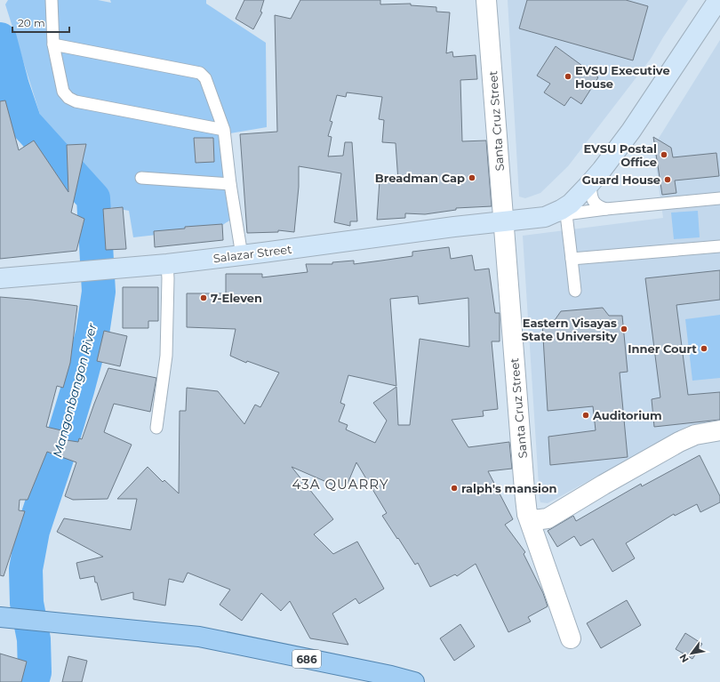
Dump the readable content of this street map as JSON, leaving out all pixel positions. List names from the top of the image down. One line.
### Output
{"streets":{"main road":["686"],"street":["Santa Cruz Street","Salazar Street"]},"crossings":[["Santa Cruz Street","Salazar Street"]],"districts":["43A QUARRY"],"water":["Mangonbangon River"],"places":["EVSU Executive House","EVSU Postal Office","Breadman Cap","Guard House","7-Eleven","Eastern Visayas State University","Inner Court","Auditorium","ralph's mansion"],"scale_bar":"20 m","north":"bottom left"}
